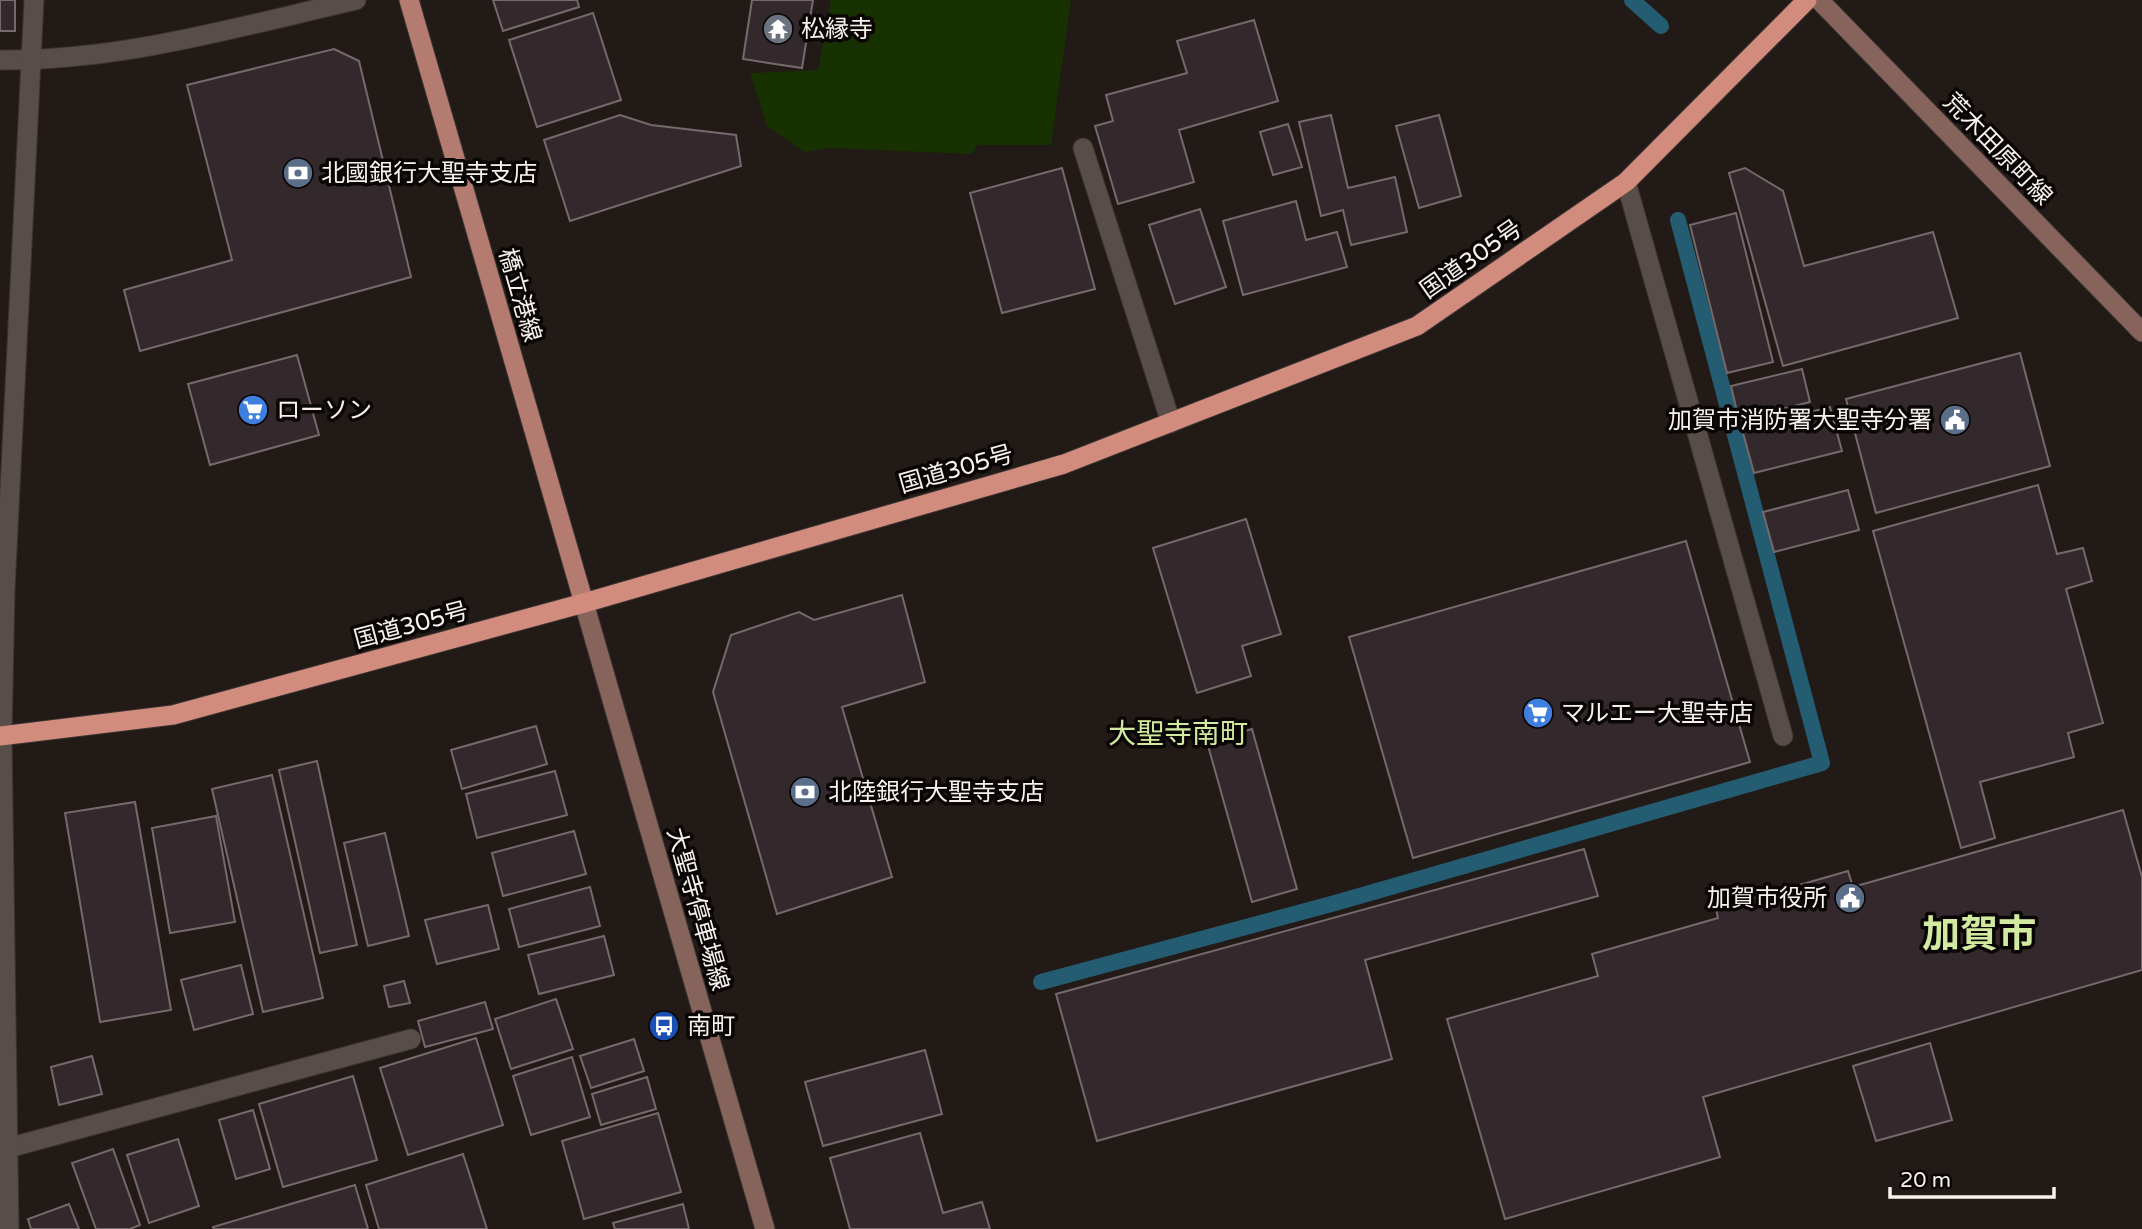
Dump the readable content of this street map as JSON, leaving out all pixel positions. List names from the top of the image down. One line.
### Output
{"streets":{"highway":["国道305号"],"main road":["荒木田原町線","橋立港線","大聖寺停車場線"]},"crossings":[["国道305号","橋立港線"],["国道305号","大聖寺停車場線"],["橋立港線","大聖寺停車場線"]],"districts":["大聖寺南町","加賀市"],"places":{"temple":["松縁寺"],"bank":["北國銀行大聖寺支店","北陸銀行大聖寺支店"],"supermarket":["ローソン","マルエー大聖寺店"],"public building":["加賀市消防署大聖寺分署","加賀市役所"],"bus stop":["南町"]},"scale_bar":"20 m"}
